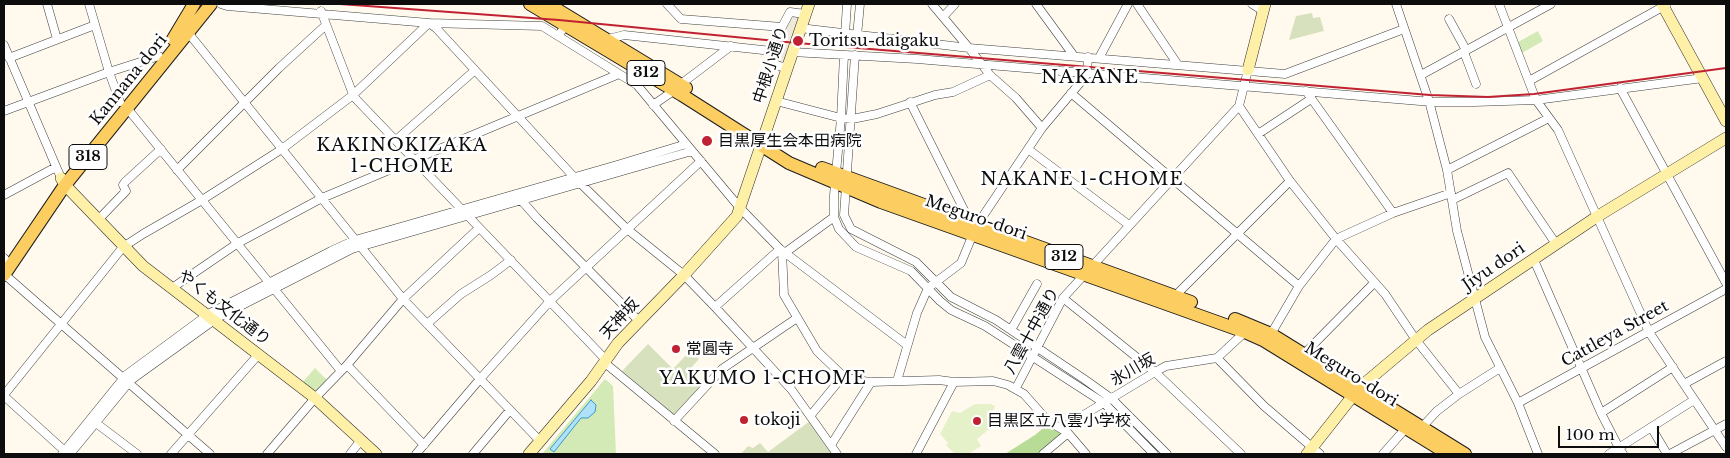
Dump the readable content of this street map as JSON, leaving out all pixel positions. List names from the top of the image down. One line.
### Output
{"streets":{"main road":["312","Kannana dori","318","Meguro-dori"],"street":["中根小通り","Jiyu dori","やくも文化通り","天神坂","八雲十中通り","Cattleya Street","氷川坂"]},"crossings":[["中根小通り","Meguro-dori"],["中根小通り","天神坂"],["Kannana dori","やくも文化通り"],["Meguro-dori","Jiyu dori"],["Meguro-dori","八雲十中通り"]],"districts":["NAKANE","KAKINOKIZAKA 1-CHOME","NAKANE 1-CHOME","YAKUMO 1-CHOME"],"places":["Toritsu-daigaku","目黒厚生会本田病院","常圓寺","tokoji","目黒区立八雲小学校"],"scale_bar":"100 m"}
